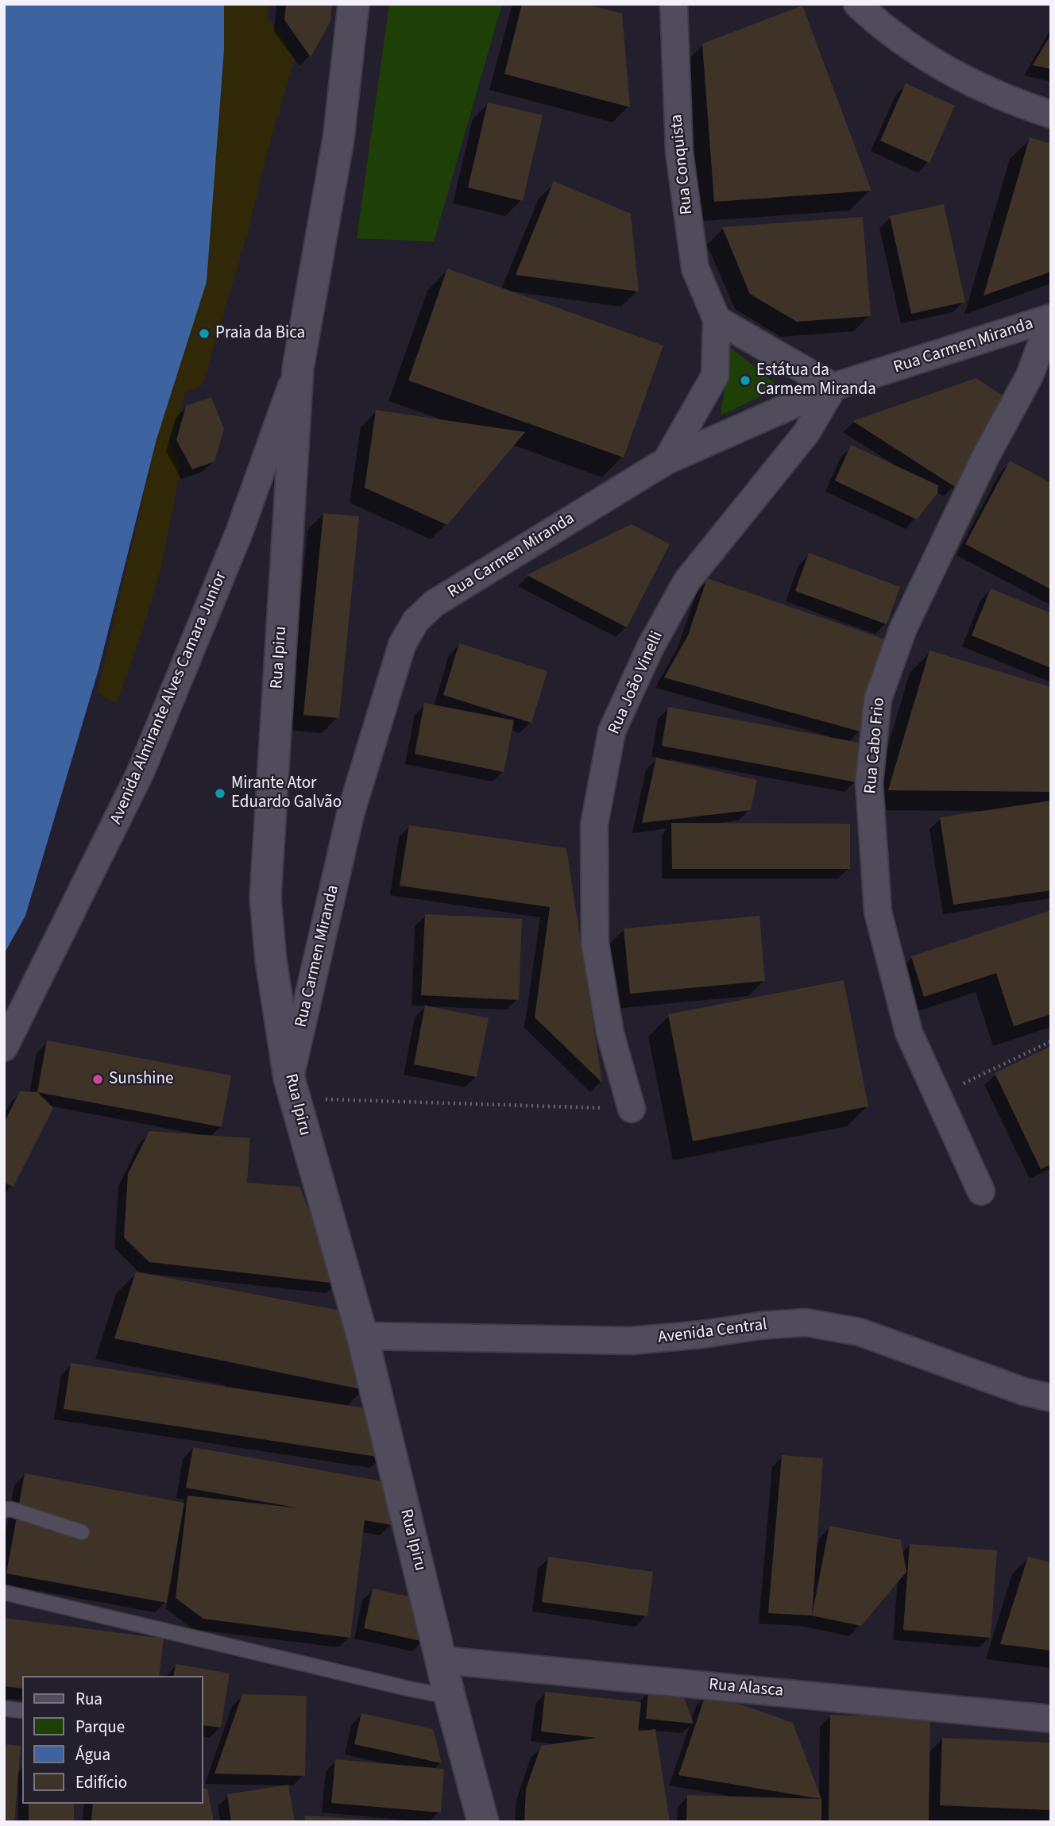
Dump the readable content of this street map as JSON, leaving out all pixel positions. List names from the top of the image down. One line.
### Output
{"streets":{"street":["Rua Conquista","Rua Carmen Miranda","Rua Ipiru","Rua João Vinelli","Avenida Almirante Alves Camara Junior","Rua Cabo Frio","Avenida Central","Rua Alasca"]},"crossings":[["Rua Carmen Miranda","Rua Ipiru"],["Rua Carmen Miranda","Rua João Vinelli"],["Rua Carmen Miranda","Rua Cabo Frio"],["Rua Ipiru","Avenida Almirante Alves Camara Junior"],["Rua Ipiru","Avenida Central"],["Rua Ipiru","Rua Alasca"]],"places":["Praia da Bica","Estátua da Carmem Miranda","Mirante Ator Eduardo Galvão","Sunshine"],"legend":["Rua","Parque","Água","Edifício"]}
